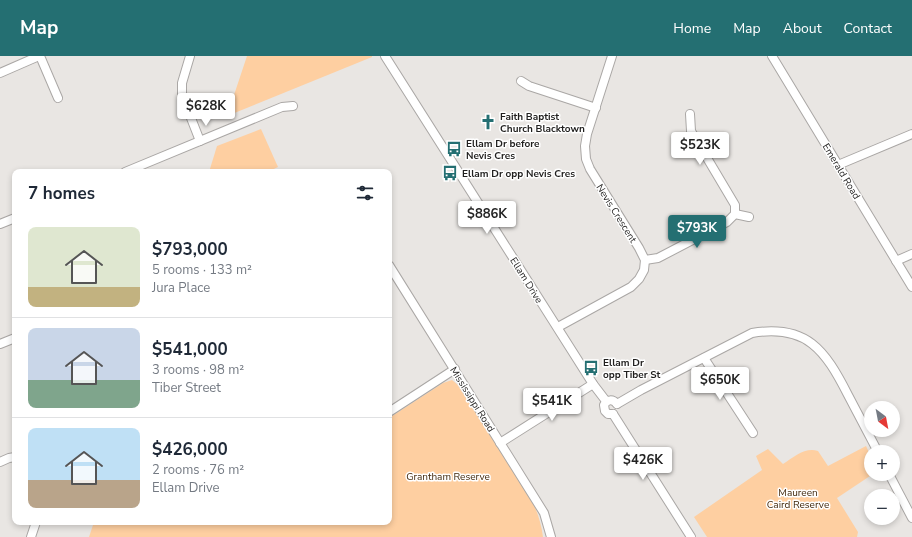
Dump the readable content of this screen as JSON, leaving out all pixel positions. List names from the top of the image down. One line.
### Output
{"streets":{"street":["Emerald Road","Nevis Crescent","Ellam Drive","Mississippi Road"]},"parks":["Grantham Reserve","Maureen Caird Reserve"],"places":{"church":["Faith Baptist Church Blacktown"],"bus stop":["Ellam Dr before Nevis Cres","Ellam Dr opp Nevis Cres","Ellam Dr opp Tiber St"]},"north":"bottom right","page":{"header":"Map","nav":["Home","Map","About","Contact"],"price":["$628K","$523K","$886K","$793K","$650K","$541K","$426K"],"heading":"7 homes","list":[{"name":"$793,000","note":"5 rooms · 133 m² · Jura Place"},{"name":"$541,000","note":"3 rooms · 98 m² · Tiber Street"},{"name":"$426,000","note":"2 rooms · 76 m² · Ellam Drive"}],"map_buttons":["+","−"]}}
